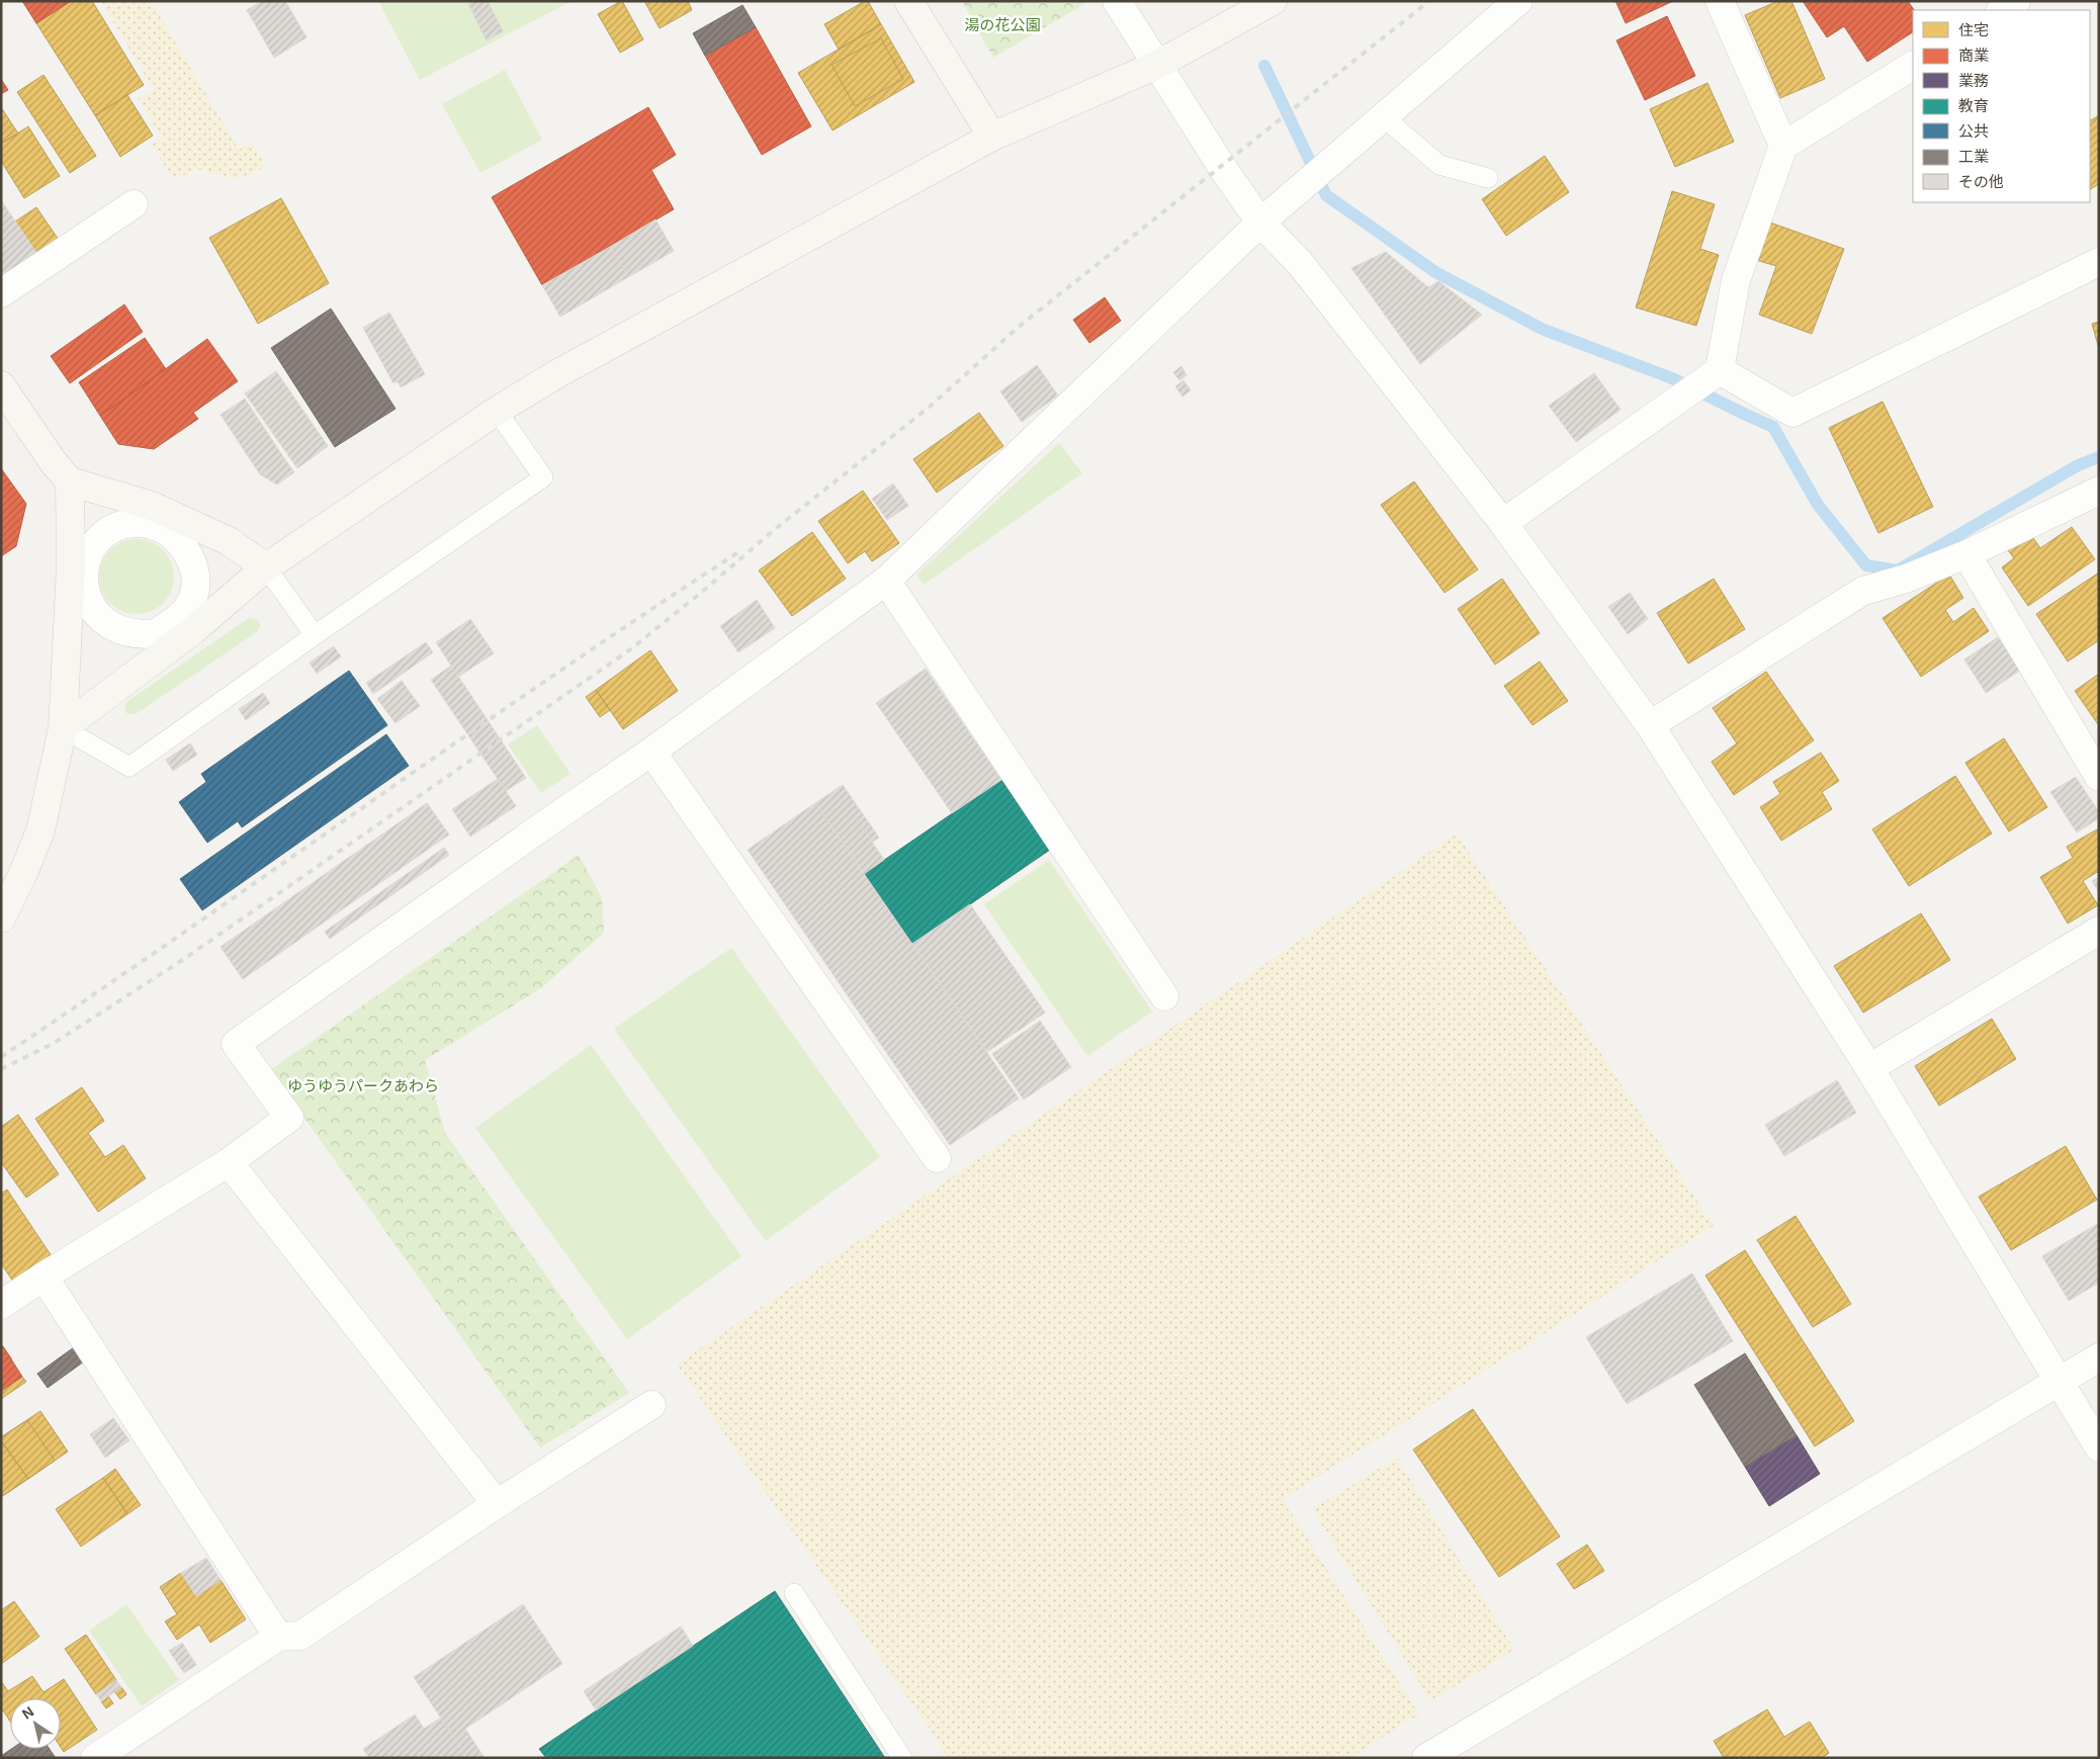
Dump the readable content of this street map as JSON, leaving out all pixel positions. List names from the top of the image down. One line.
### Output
{"parks":["湯の花公園","ゆうゆうパークあわら"],"legend":["住宅","商業","業務","教育","公共","工業","その他"],"north":"top left"}
